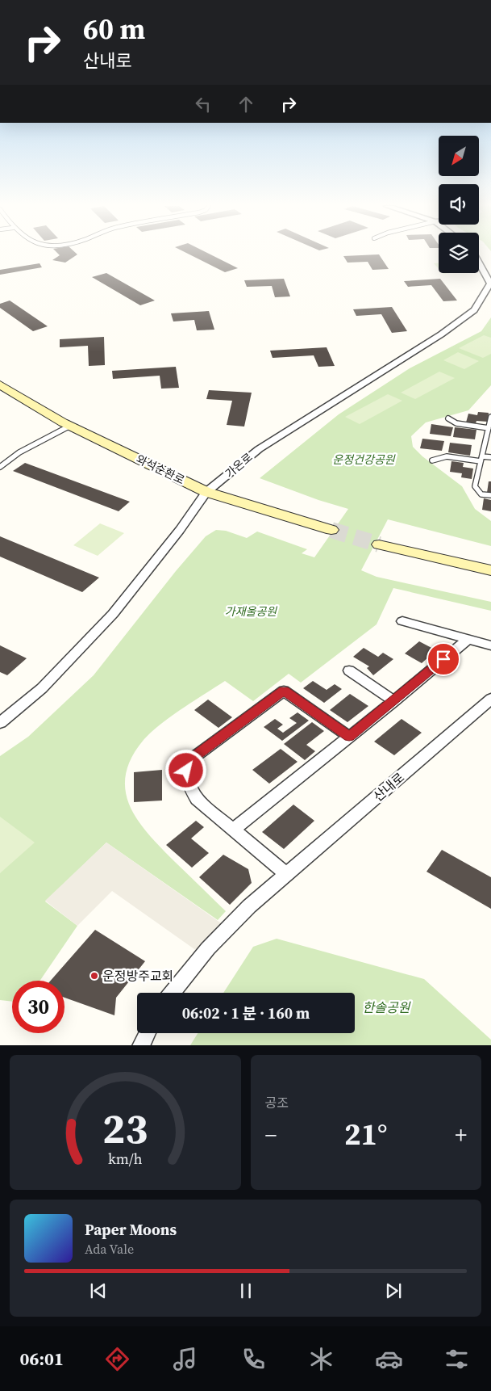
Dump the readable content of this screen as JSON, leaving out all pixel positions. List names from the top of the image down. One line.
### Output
{"streets":{"street":["가온로","와석순환로","산내로"]},"crossings":[["가온로","와석순환로"]],"parks":["운정건강공원","가재울공원","한솔공원"],"places":["운정방주교회"],"north":"bottom left","page":{"turn":["60 m","산내로"],"limit":"30","trip":"06:02 · 1 분 · 160 m","tile":"공조","heat":["−","21°","+"],"song":["Paper Moons","Ada Vale"],"tabs":"06:01","gauge":["23","km/h"]}}
